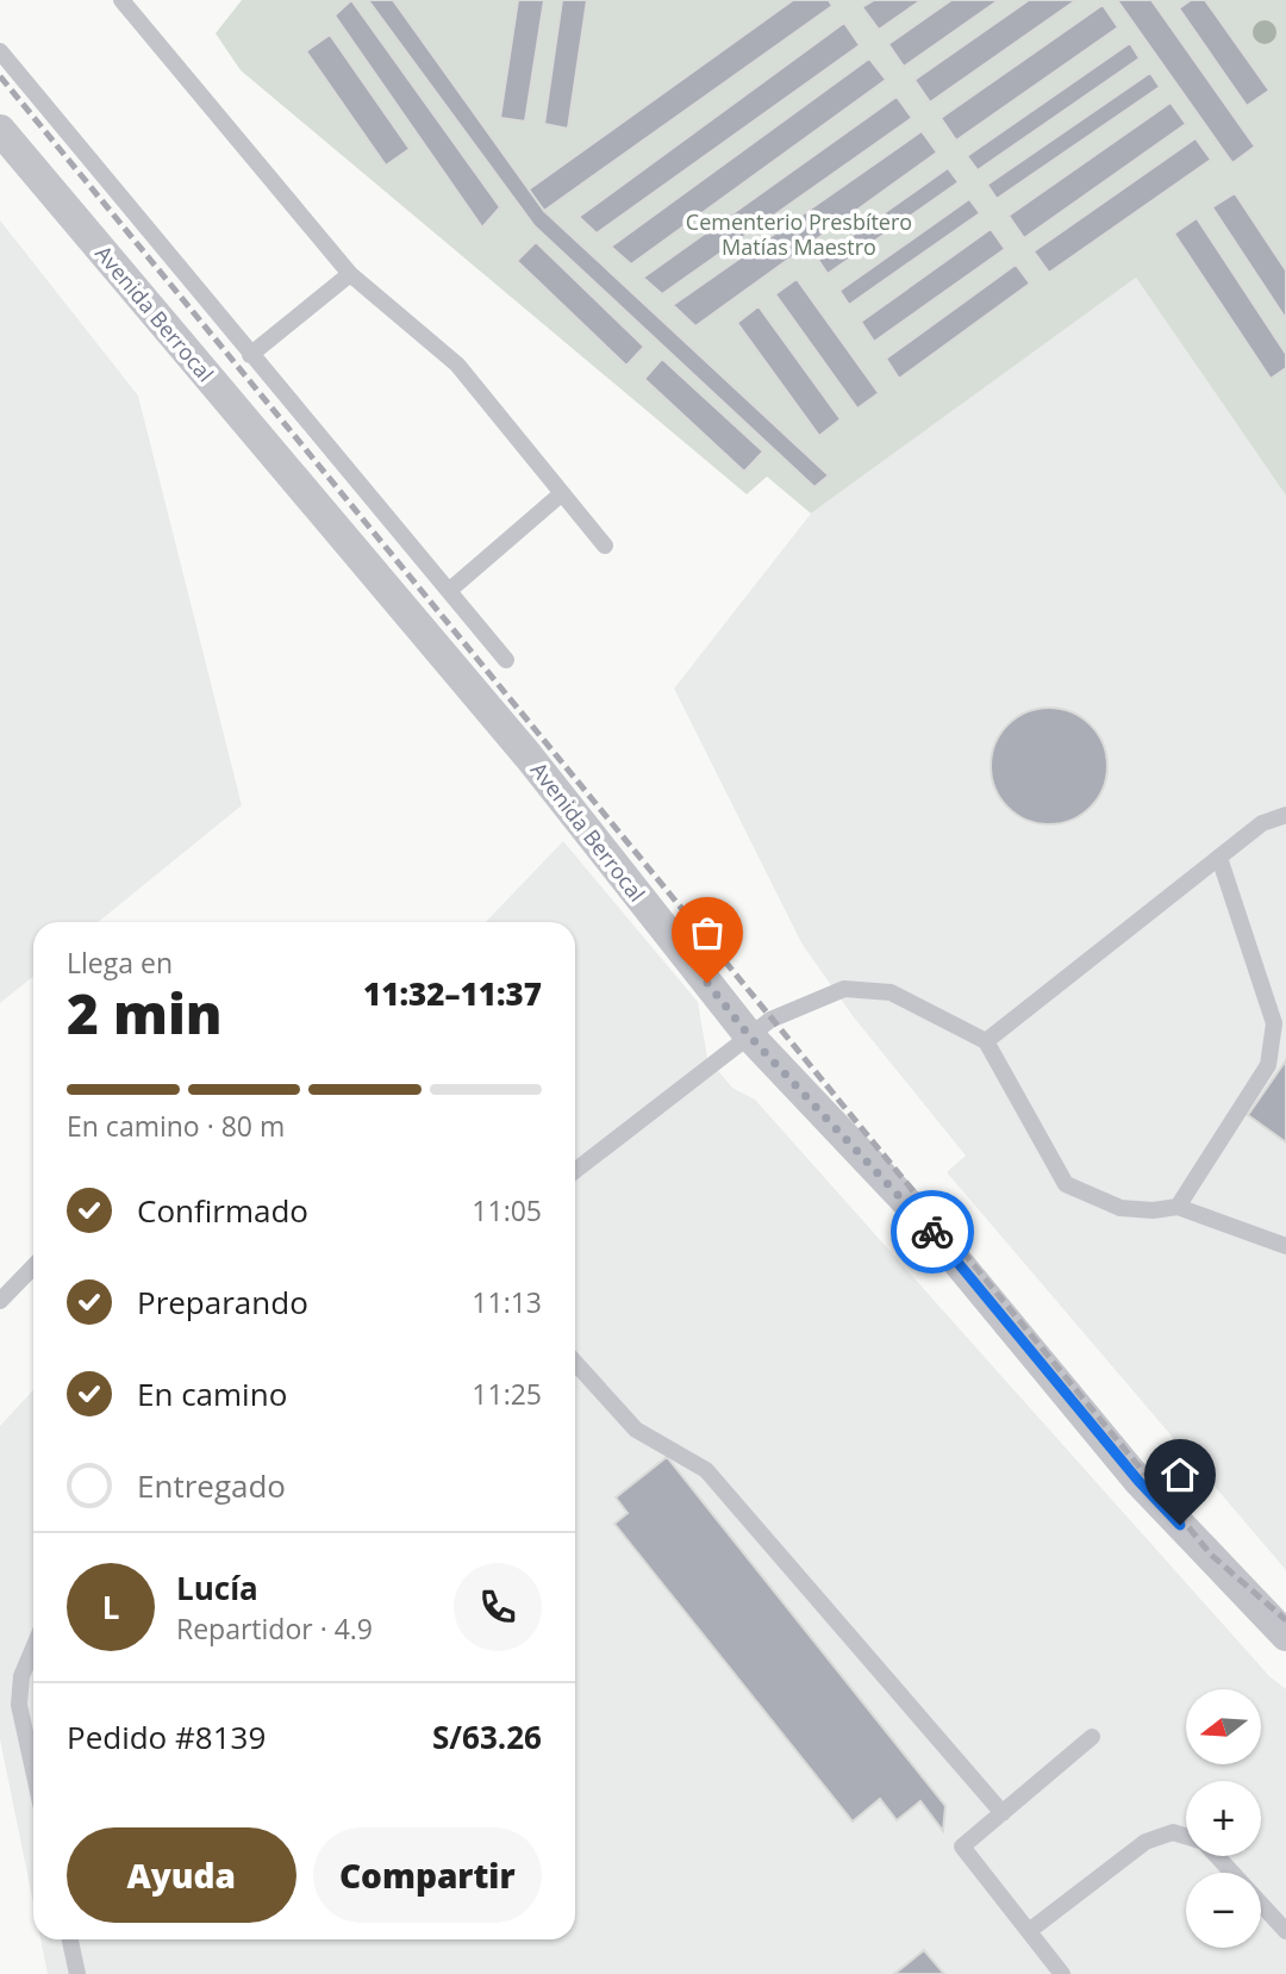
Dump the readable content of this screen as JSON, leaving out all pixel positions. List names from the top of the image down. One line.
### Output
{"streets":{"street":["Avenida Berrocal"]},"parks":["Cementerio Presbítero Matías Maestro"],"north":"left","page":{"heading":["2 min","Llega en","11:32–11:37"],"panel":["Lucía","Repartidor · 4.9","Pedido #8139","S/63.26"],"bar":"En camino · 80 m","list":[["Confirmado","11:05"],["Preparando","11:13"],["En camino","11:25"],"Entregado"],"round":"L","map_buttons":["+","−"],"buttons":["Ayuda","Compartir"]}}
